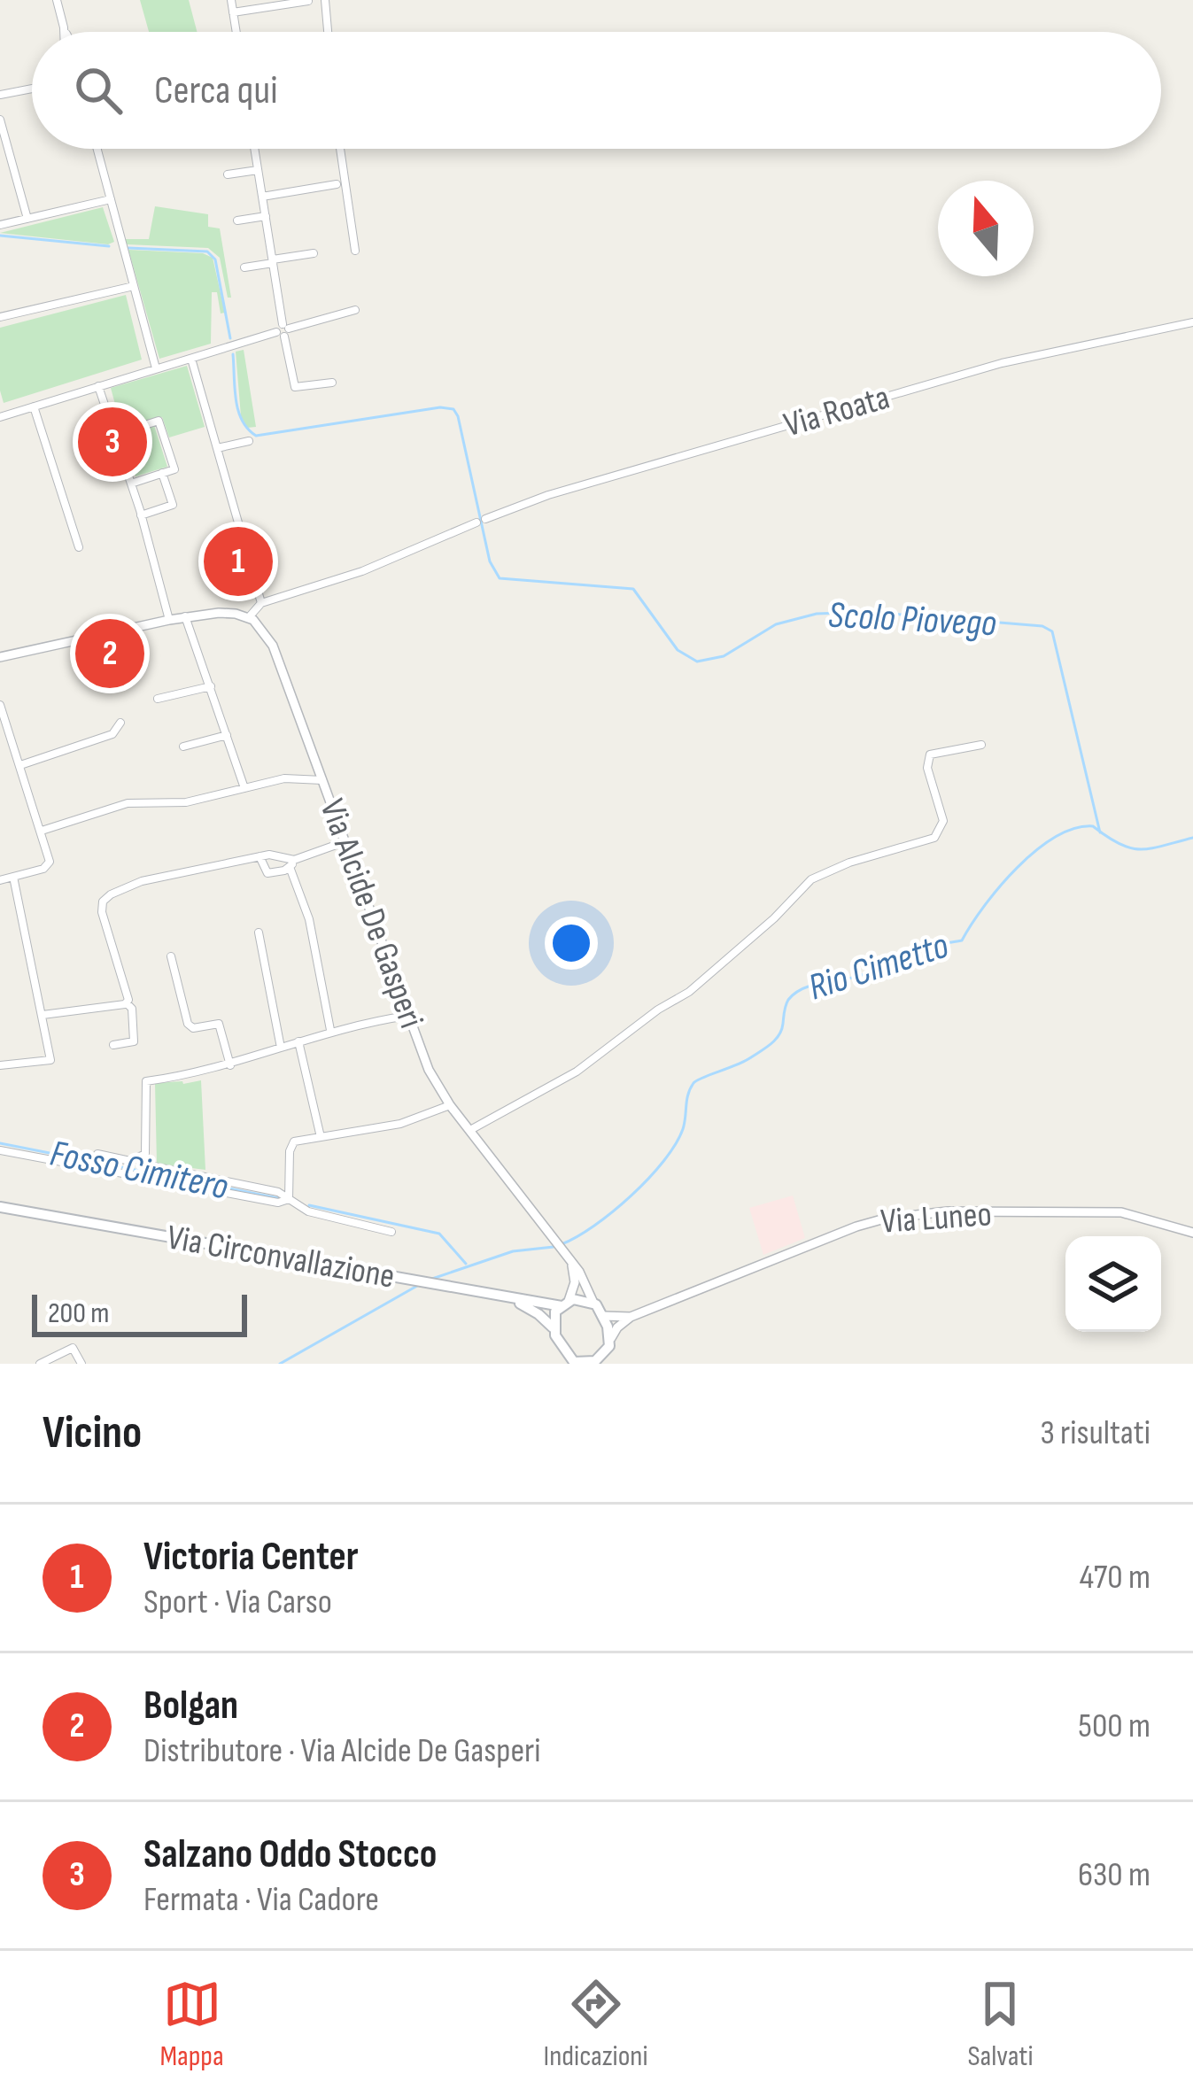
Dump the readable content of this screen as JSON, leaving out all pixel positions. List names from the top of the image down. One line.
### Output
{"streets":{"main road":["Via Circonvallazione"],"street":["Via Roata","Via Alcide De Gasperi","Via Luneo"]},"crossings":[["Via Roata","Via Alcide De Gasperi"],["Via Alcide De Gasperi","Via Circonvallazione"]],"water":["Scolo Piovego","Rio Cimetto","Fosso Cimitero"],"scale_bar":"200 m","north":"top","page":{"search":"Cerca qui","pins":["3","1","2"],"scale":"200 m","heading":["Vicino","3 risultati"],"list":[{"mark":"1","name":"Victoria Center","note":"Sport · Via Carso","value":"470 m"},{"mark":"2","name":"Bolgan","note":"Distributore · Via Alcide De Gasperi","value":"500 m"},{"mark":"3","name":"Salzano Oddo Stocco","note":"Fermata · Via Cadore","value":"630 m"}],"nav":["Mappa","Indicazioni","Salvati"]}}
